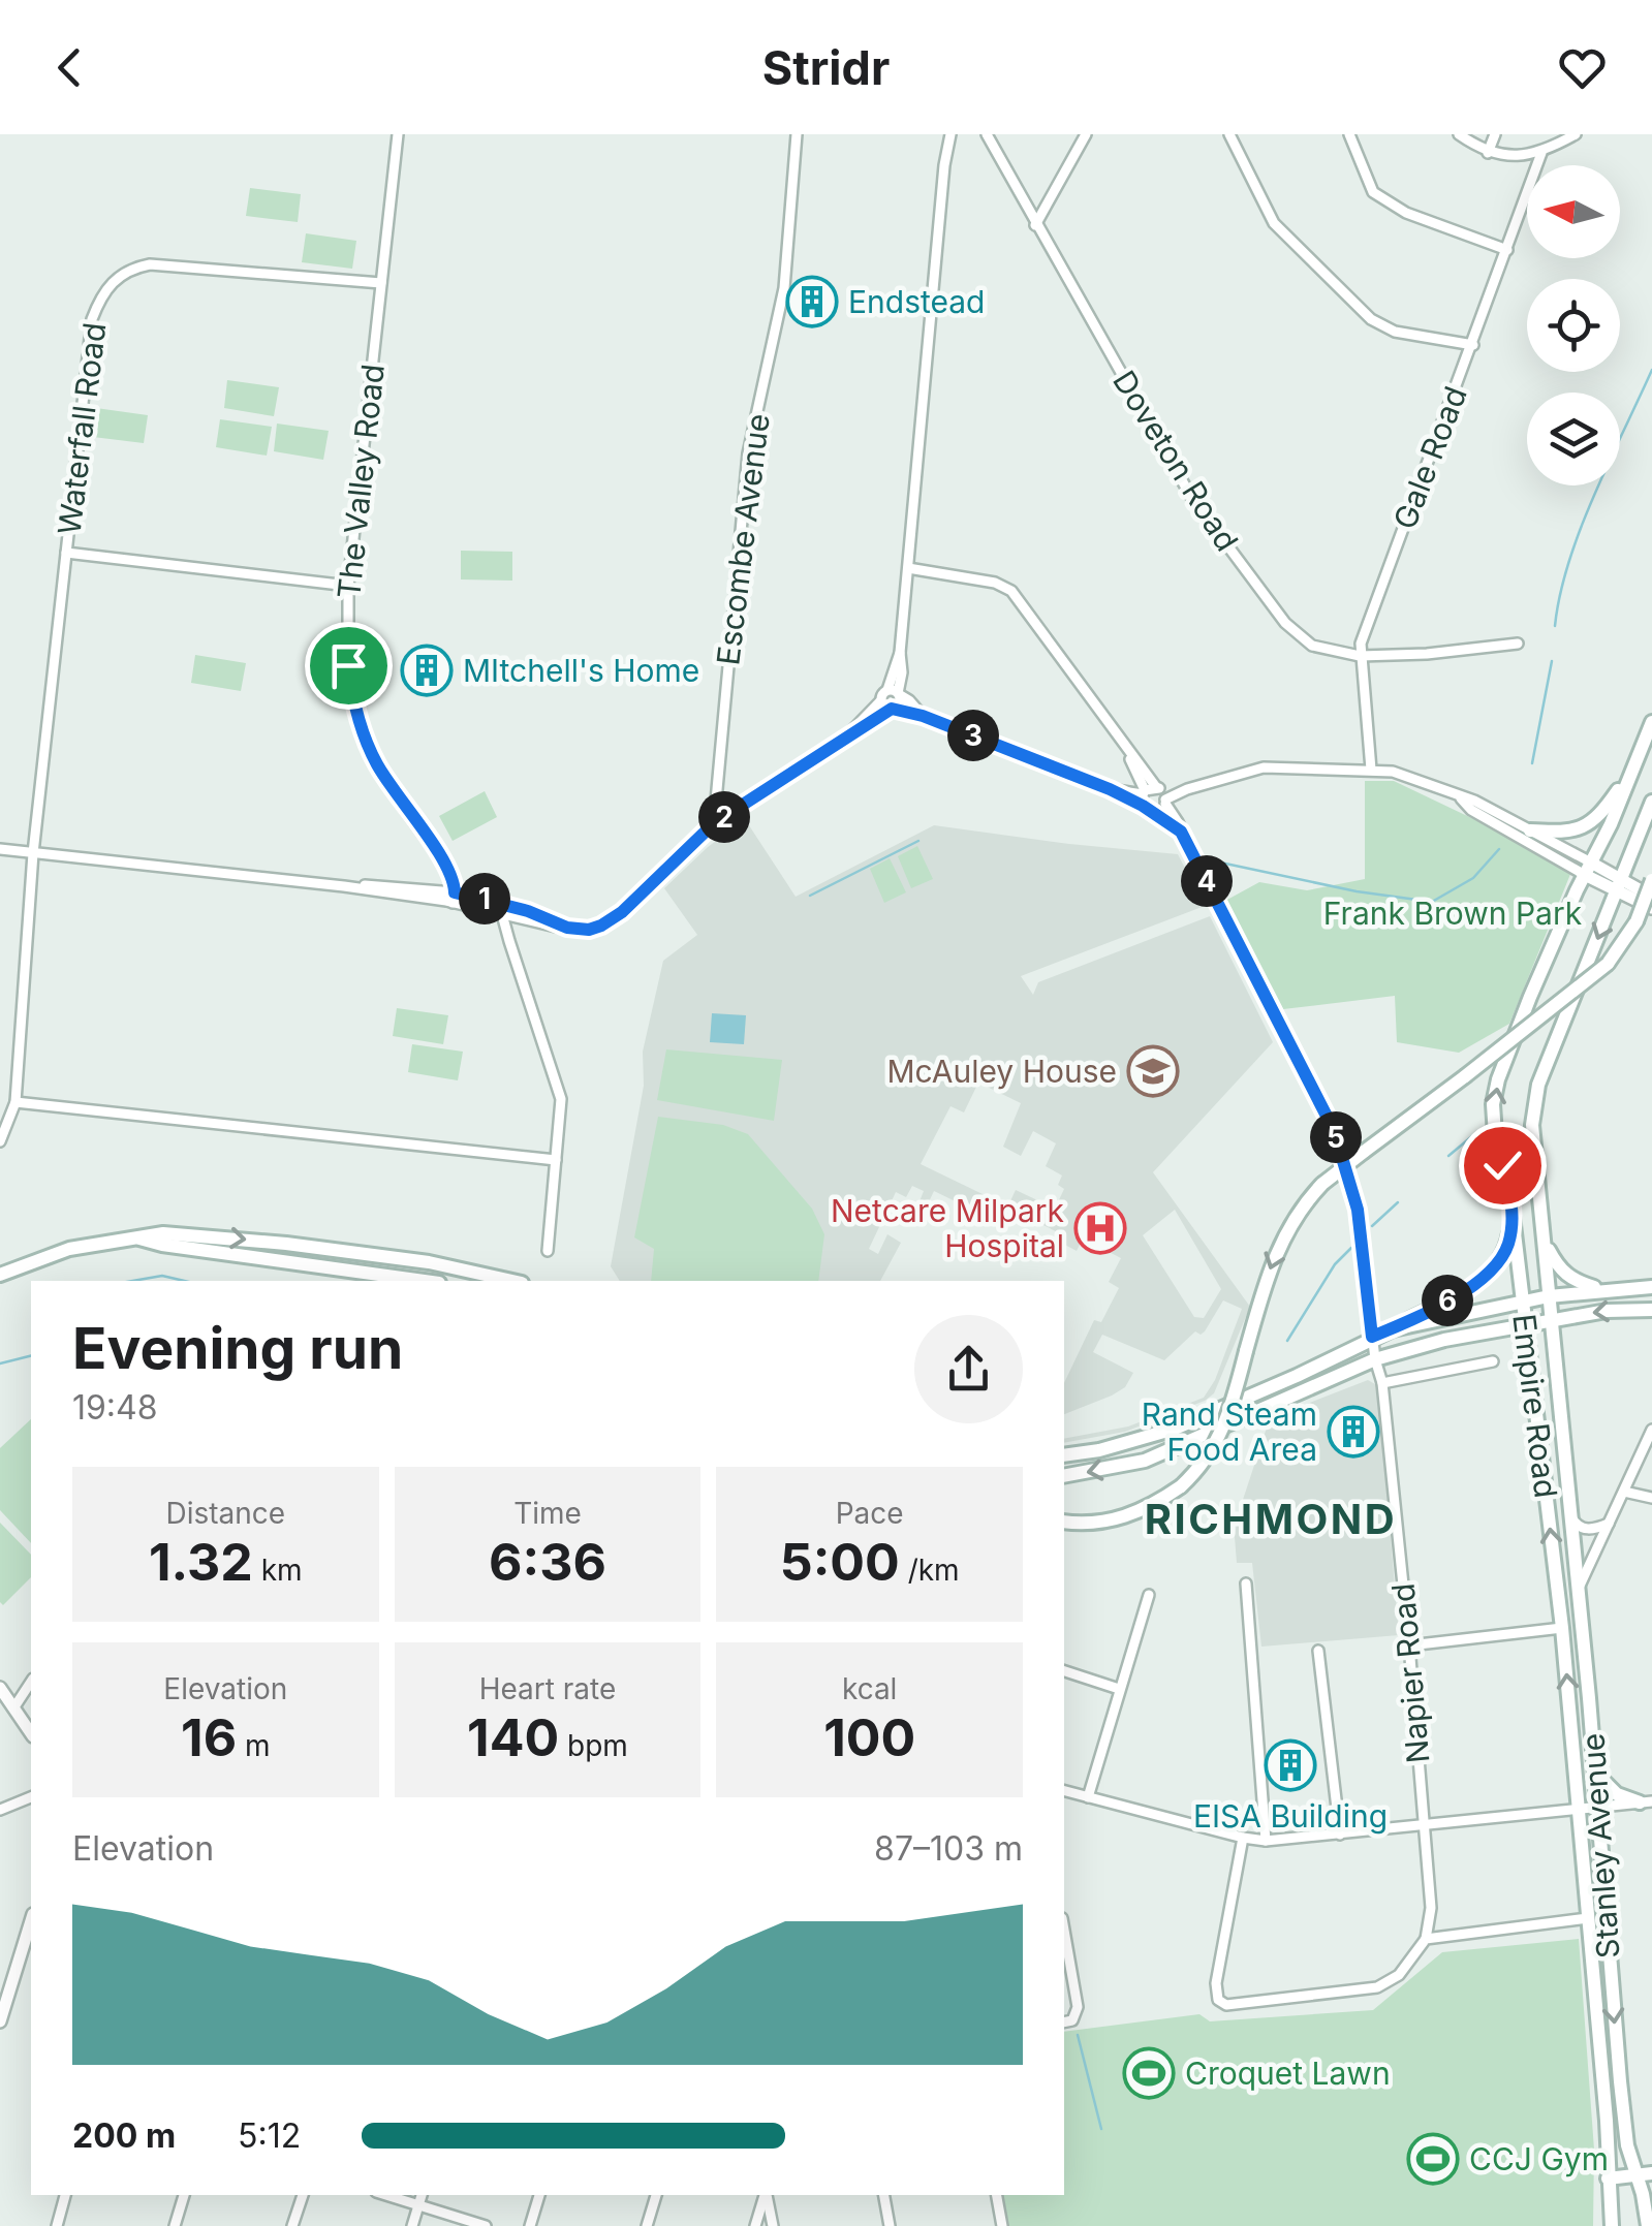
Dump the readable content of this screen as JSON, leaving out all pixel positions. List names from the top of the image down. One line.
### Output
{"streets":{"main road":["Empire Road","Stanley Avenue"],"street":["Waterfall Road","Gale Road","Doveton Road","The Valley Road","Escombe Avenue","Napier Road"]},"crossings":[["Waterfall Road","The Valley Road"],["Gale Road","Doveton Road"],["Empire Road","Stanley Avenue"]],"districts":["RICHMOND"],"parks":["Frank Brown Park"],"places":{"building":["Endstead","MItchell's Home","Rand Steam Food Area","EISA Building"],"school or university":["McAuley House"],"hospital":["Netcare Milpark Hospital"],"sports":["Croquet Lawn","CCJ Gym"]},"north":"left","page":{"header":"Stridr","pins":["3","2","4","1","5","6"],"heading":["Evening run","19:48"],"stats":[["Distance","1.32 km"],["Time","6:36"],["Pace","5:00 /km"],["Elevation","16 m"],["Heart rate","140 bpm"],["kcal","100"]],"chart":["Elevation","87–103 m"],"list":[{"name":"200 m","note":"5:12"}]}}
